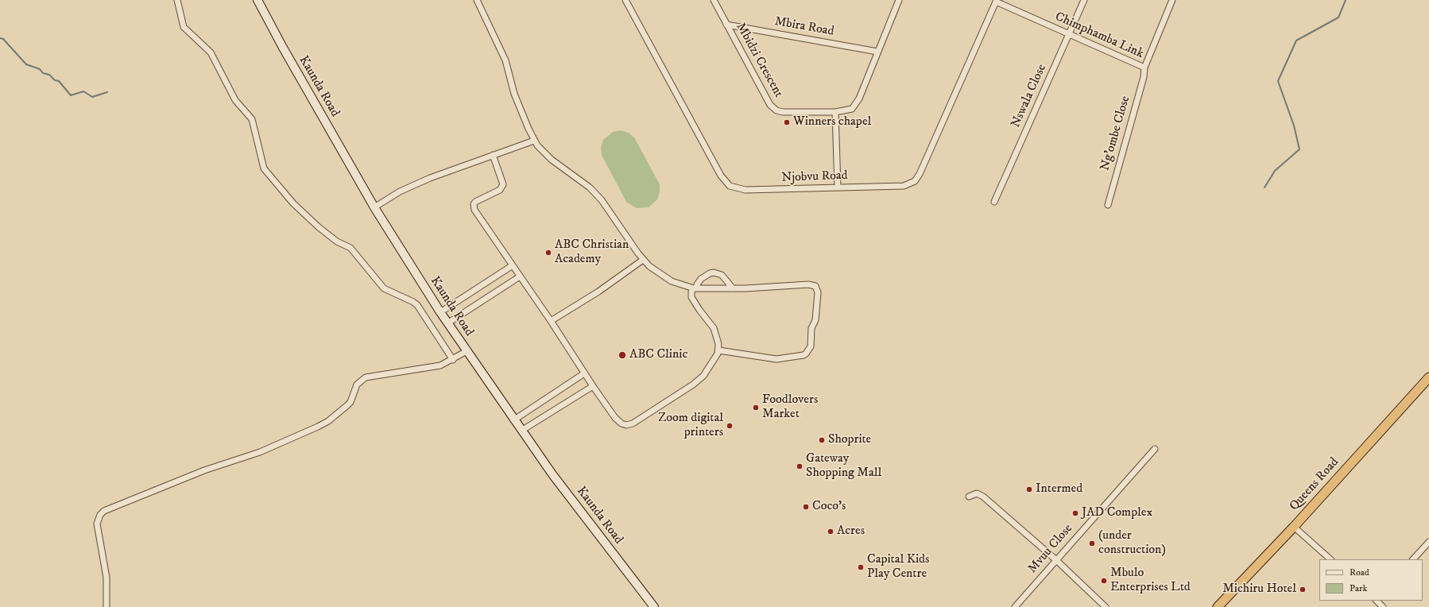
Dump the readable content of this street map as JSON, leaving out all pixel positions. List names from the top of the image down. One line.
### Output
{"streets":{"highway":["Queens Road"],"main road":["Kaunda Road"],"street":["Mbira Road","Chimphamba Link","Mbidzi Crescent","Nswala Close","Ng'ombe Close","Njobvu Road","Mvuu Close"]},"crossings":[["Mbira Road","Mbidzi Crescent"],["Chimphamba Link","Nswala Close"],["Chimphamba Link","Ng'ombe Close"],["Chimphamba Link","Njobvu Road"]],"places":["Winners chapel","ABC Christian Academy","ABC Clinic","Foodlovers Market","Zoom digital printers","Shoprite","Gateway Shopping Mall","Intermed","Coco's","JAD Complex","Acres","(under construction)","Capital Kids Play Centre","Mbulo Enterprises Ltd","Michiru Hotel"],"legend":["Road","Park"]}
